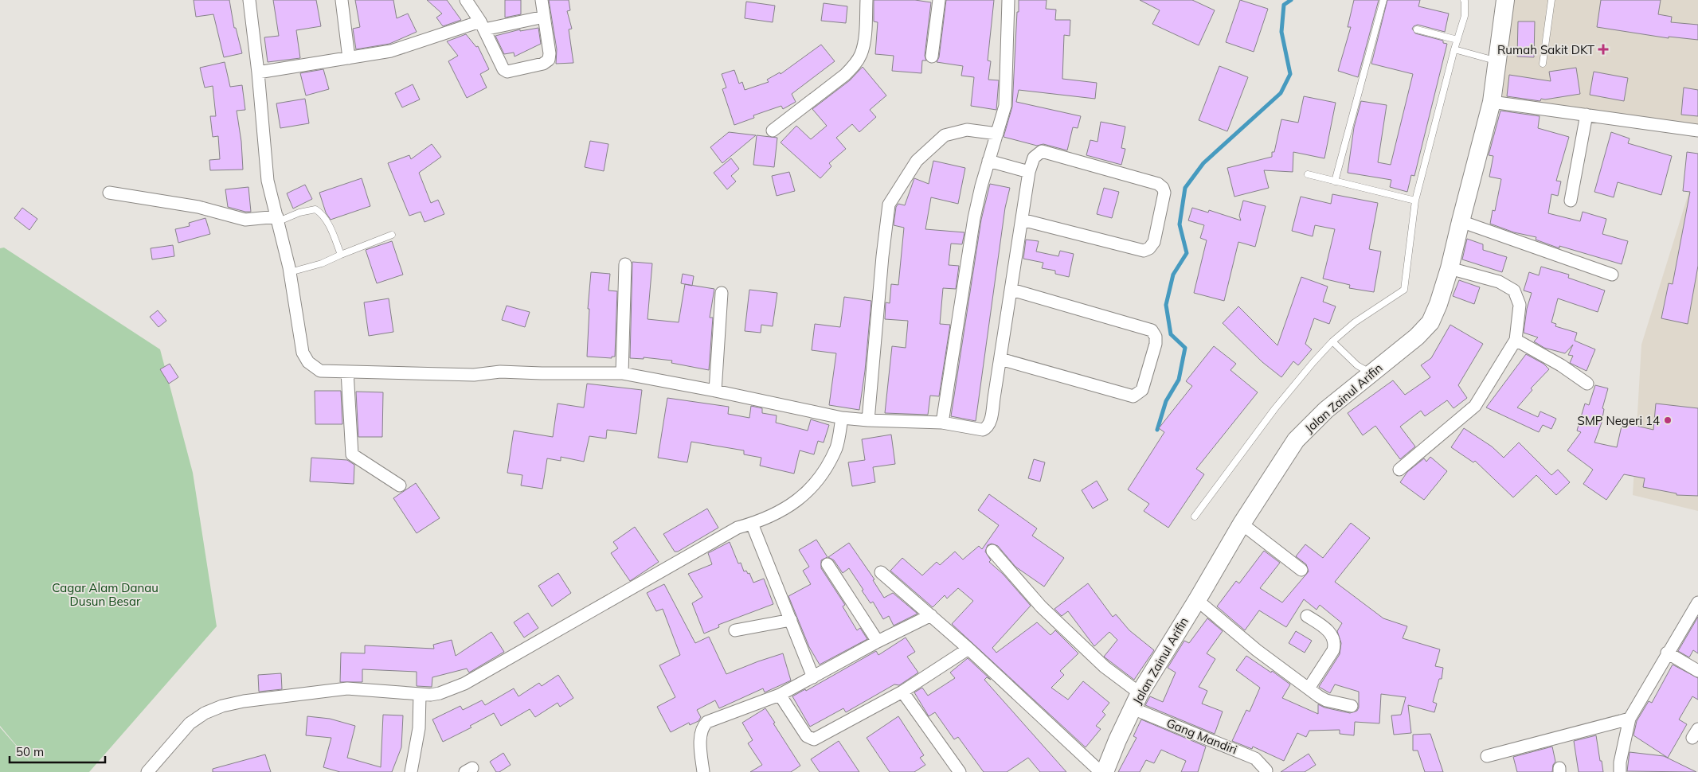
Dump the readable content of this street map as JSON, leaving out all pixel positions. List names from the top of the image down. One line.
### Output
{"streets":{"street":["Jalan Zainul Arifin","Gang Mandiri"]},"crossings":[["Jalan Zainul Arifin","Gang Mandiri"]],"parks":["Cagar Alam Danau Dusun Besar"],"places":{"health":["Rumah Sakit DKT"],"other":["SMP Negeri 14"]},"scale_bar":"50 m"}
